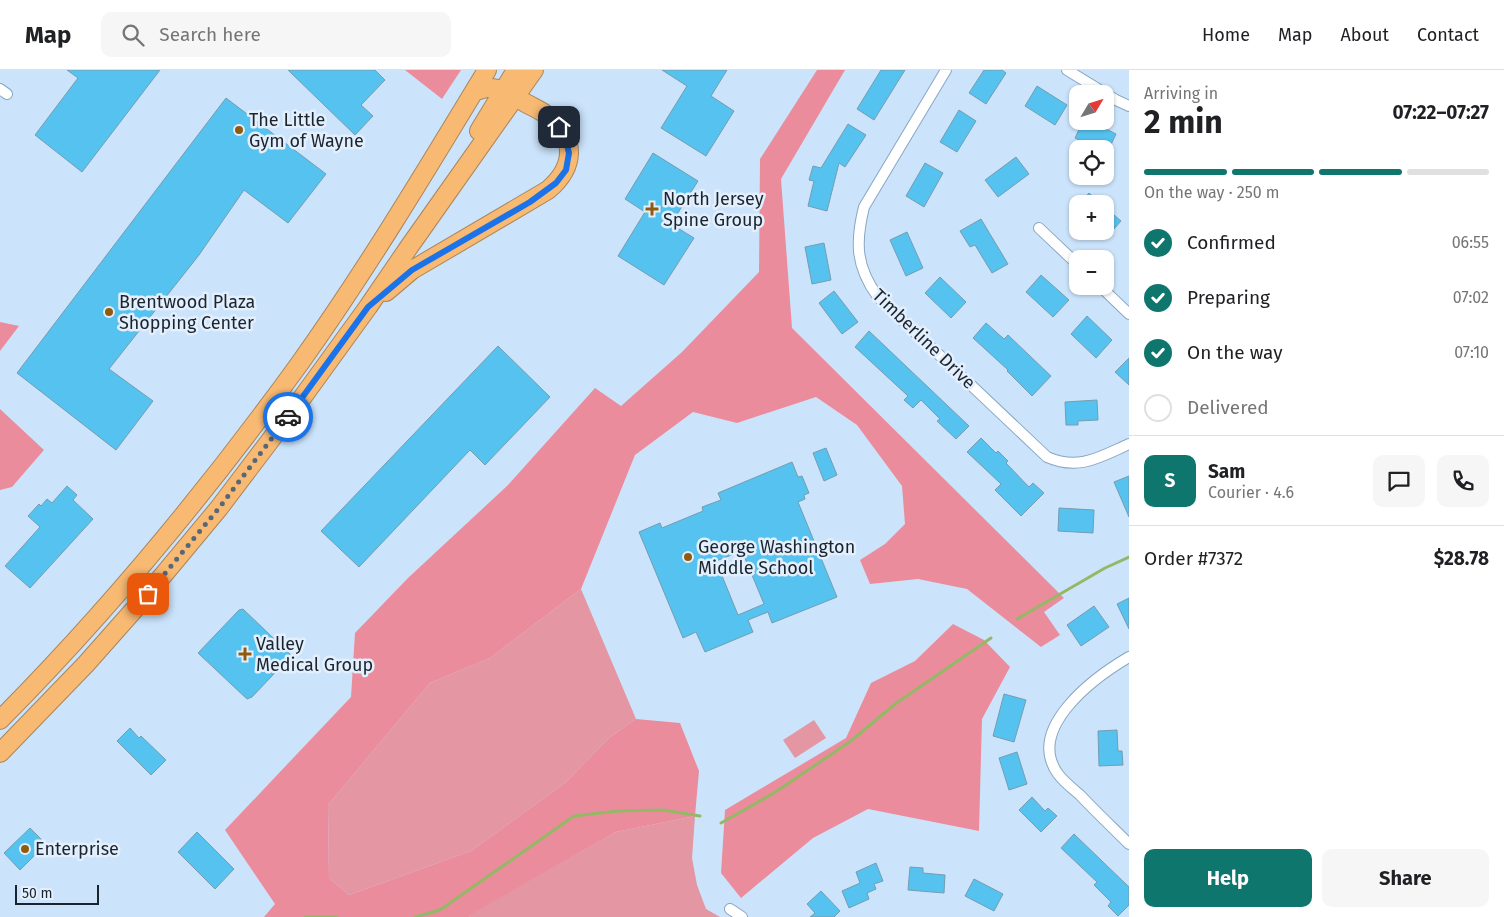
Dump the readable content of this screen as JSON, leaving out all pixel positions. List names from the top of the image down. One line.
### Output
{"streets":{"street":["Timberline Drive"]},"places":{"other":["The Little Gym of Wayne","Brentwood Plaza Shopping Center","George Washington Middle School","Enterprise"],"health":["North Jersey Spine Group","Valley Medical Group"]},"scale_bar":"50 m","north":"top right","page":{"header":"Map","search":"Search here","nav":["Home","Map","About","Contact"],"heading":["2 min","Arriving in","07:22–07:27"],"panel":["Sam","Courier · 4.6","Order #7372","$28.78"],"map_buttons":["+","−"],"bar":"On the way · 250 m","list":[["Confirmed","06:55"],["Preparing","07:02"],["On the way","07:10"],"Delivered"],"round":"S","buttons":["Help","Share"],"scale":"50 m"}}
